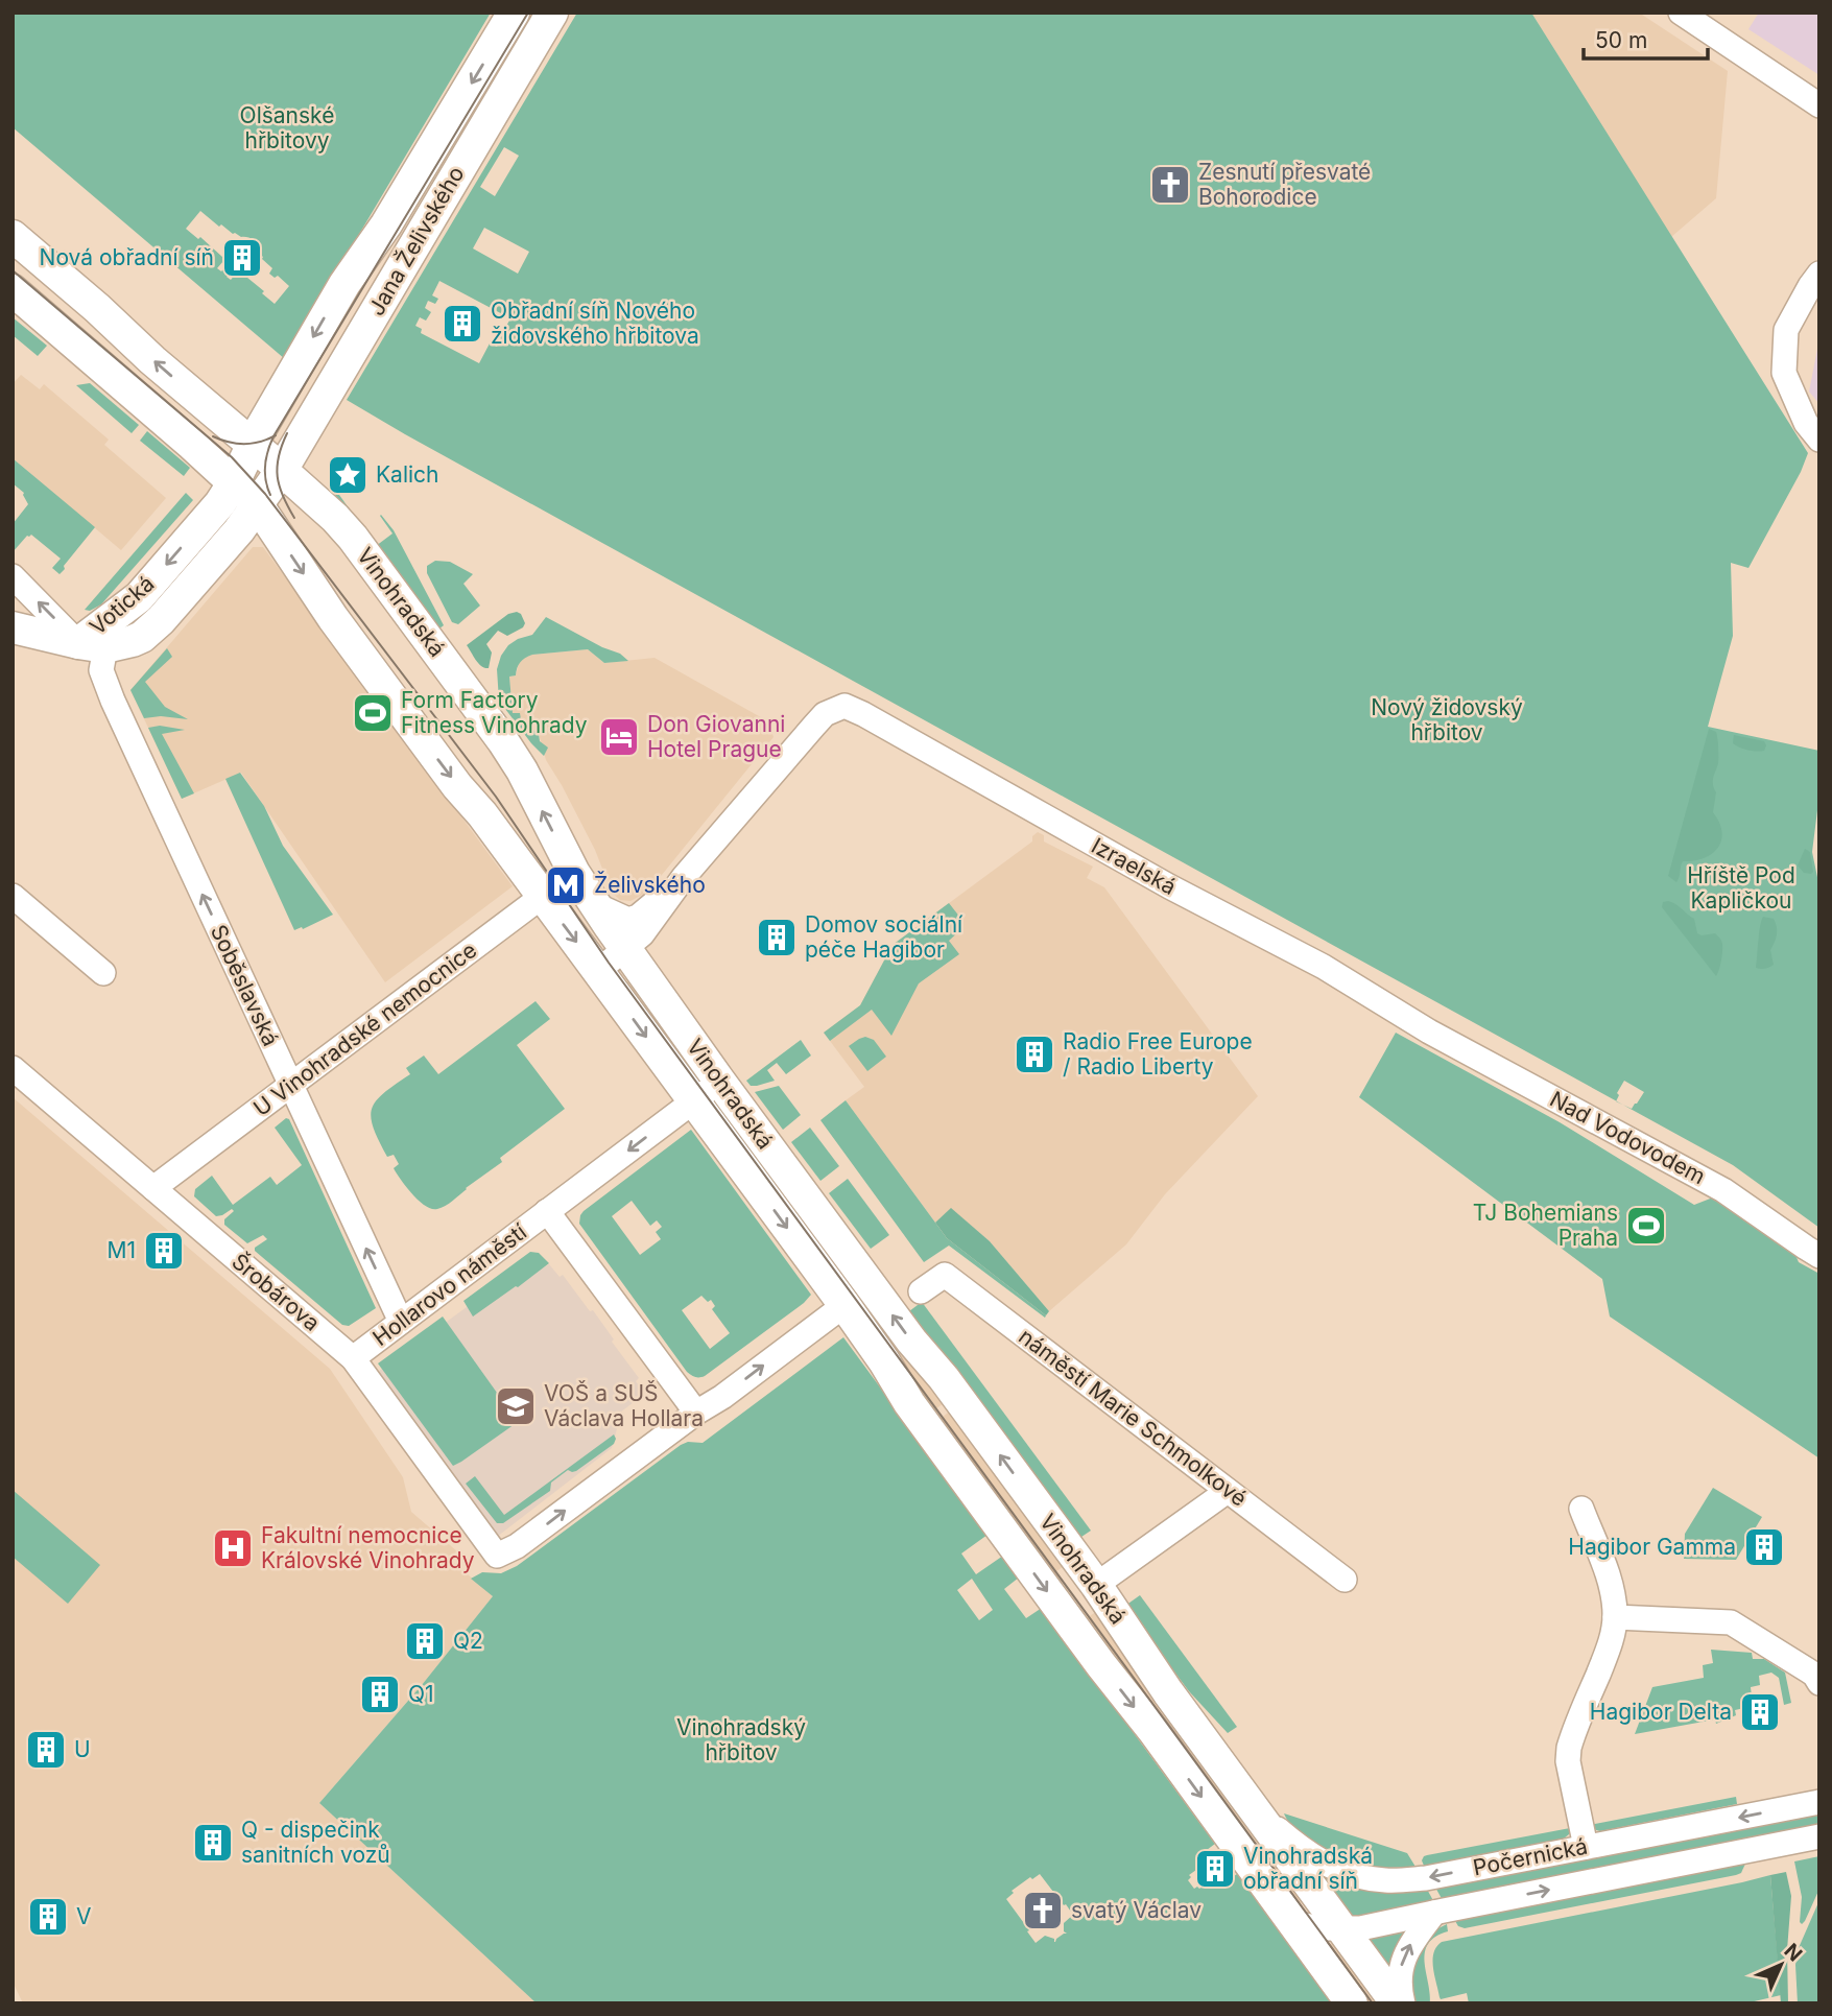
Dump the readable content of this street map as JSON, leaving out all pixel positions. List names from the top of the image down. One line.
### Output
{"streets":{"main road":["Jana Želivského","Vinohradská","Votická"],"street":["Izraelská","Soběslavská","U Vinohradské nemocnice","Nad Vodovodem","Hollarovo náměstí","Šrobárova","náměstí Marie Schmolkové","Počernická"]},"crossings":[["Jana Želivského","Vinohradská"],["Jana Želivského","Votická"],["Vinohradská","Votická"],["Vinohradská","U Vinohradské nemocnice"],["Vinohradská","Hollarovo náměstí"],["Vinohradská","Počernická"],["Votická","Soběslavská"],["Izraelská","Nad Vodovodem"],["Soběslavská","U Vinohradské nemocnice"],["Soběslavská","Hollarovo náměstí"],["U Vinohradské nemocnice","Šrobárova"],["Hollarovo náměstí","Šrobárova"]],"one_way":["Soběslavská"],"parks":["Olšanské hřbitovy","Nový židovský hřbitov","Hříště Pod Kapličkou","Vinohradský hřbitov"],"places":{"church":["Zesnutí přesvaté Bohorodice","svatý Václav"],"building":["Nová obřadní síň","Obřadní síň Nového židovského hřbitova","Domov sociální péče Hagibor","Radio Free Europe / Radio Liberty","M1","Hagibor Gamma","Q2","Q1","Hagibor Delta","U","Q - dispečink sanitních vozů","Vinohradská obřadní síň","V"],"place":["Kalich"],"sports":["Form Factory Fitness Vinohrady","TJ Bohemians Praha"],"hotel":["Don Giovanni Hotel Prague"],"metro station":["Želivského"],"school or university":["VOŠ a SUŠ Václava Hollara"],"hospital":["Fakultní nemocnice Královské Vinohrady"]},"scale_bar":"50 m","north":"top right"}
